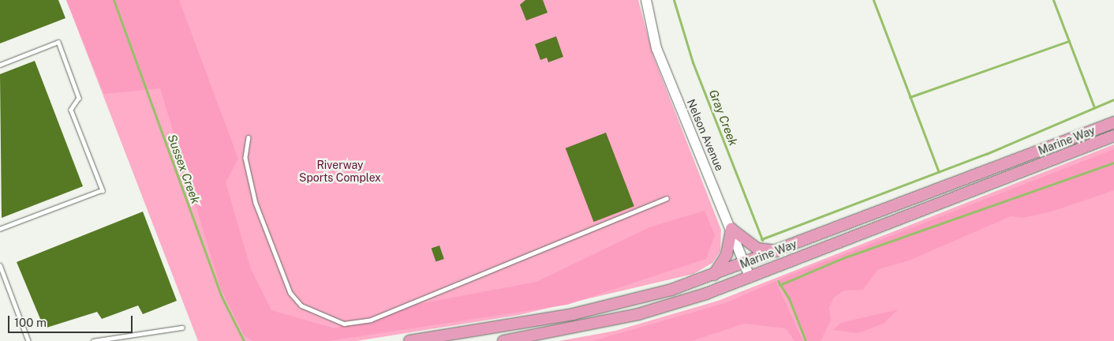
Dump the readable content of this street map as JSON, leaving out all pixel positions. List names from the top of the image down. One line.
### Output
{"streets":{"main road":["Marine Way"],"street":["Nelson Avenue"]},"crossings":[["Nelson Avenue","Marine Way"]],"water":["Gray Creek","Sussex Creek"],"parks":["Riverway Sports Complex"],"scale_bar":"100 m"}
